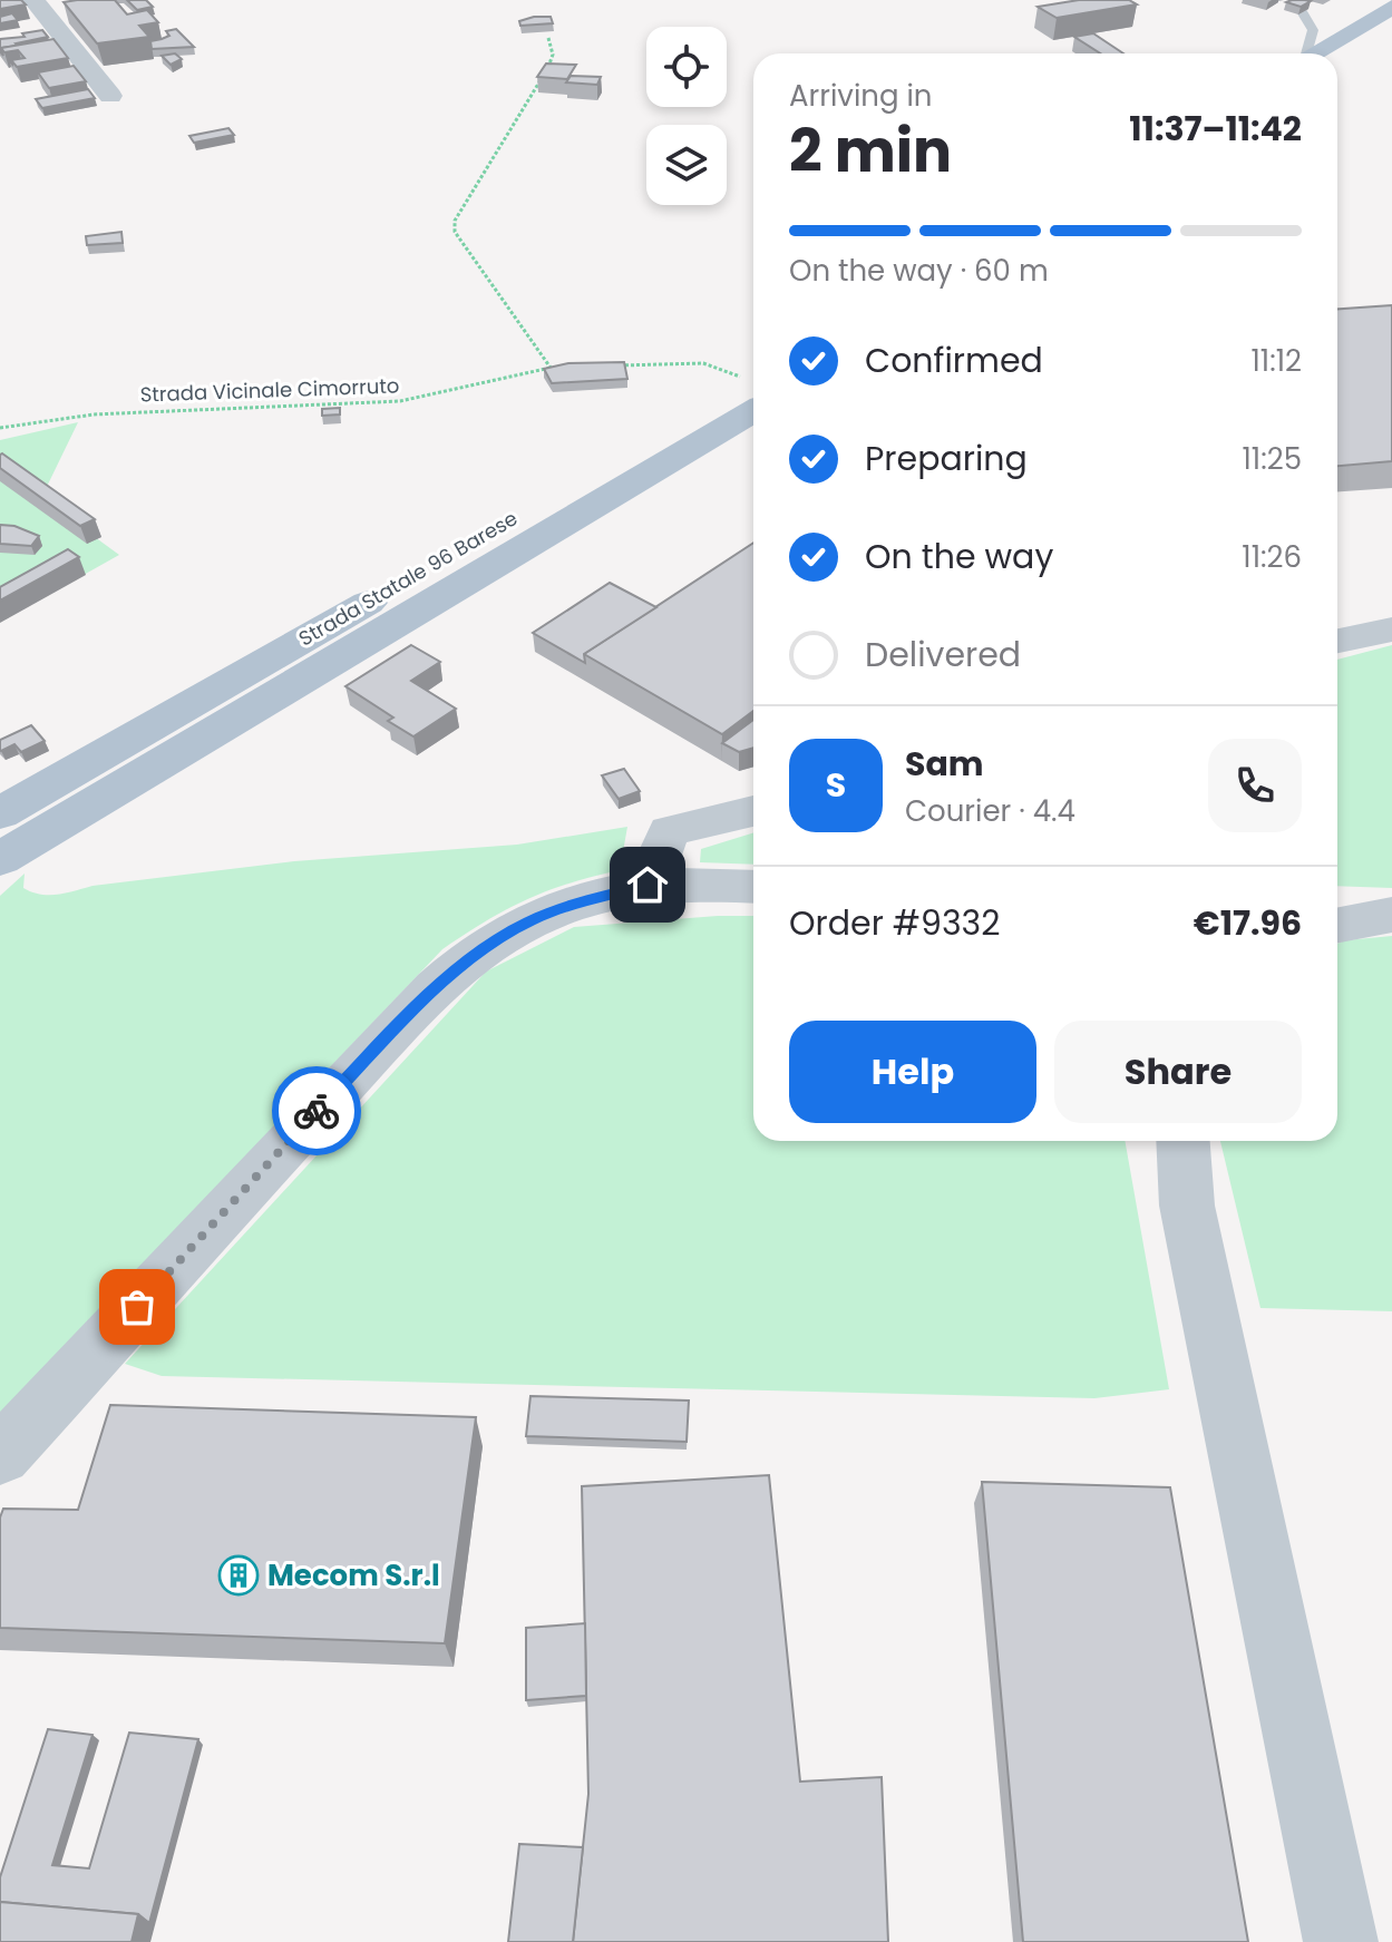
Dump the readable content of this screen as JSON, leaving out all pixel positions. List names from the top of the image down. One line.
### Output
{"streets":{"main road":["Strada Statale 96 Barese"],"path":["Strada Vicinale Cimorruto"]},"places":{"building":["Mecom S.r.l"]},"page":{"heading":["2 min","Arriving in","11:37–11:42"],"panel":["Sam","Courier · 4.4","Order #9332","€17.96"],"bar":"On the way · 60 m","list":[["Confirmed","11:12"],["Preparing","11:25"],["On the way","11:26"],"Delivered"],"round":"S","buttons":["Help","Share"]}}
